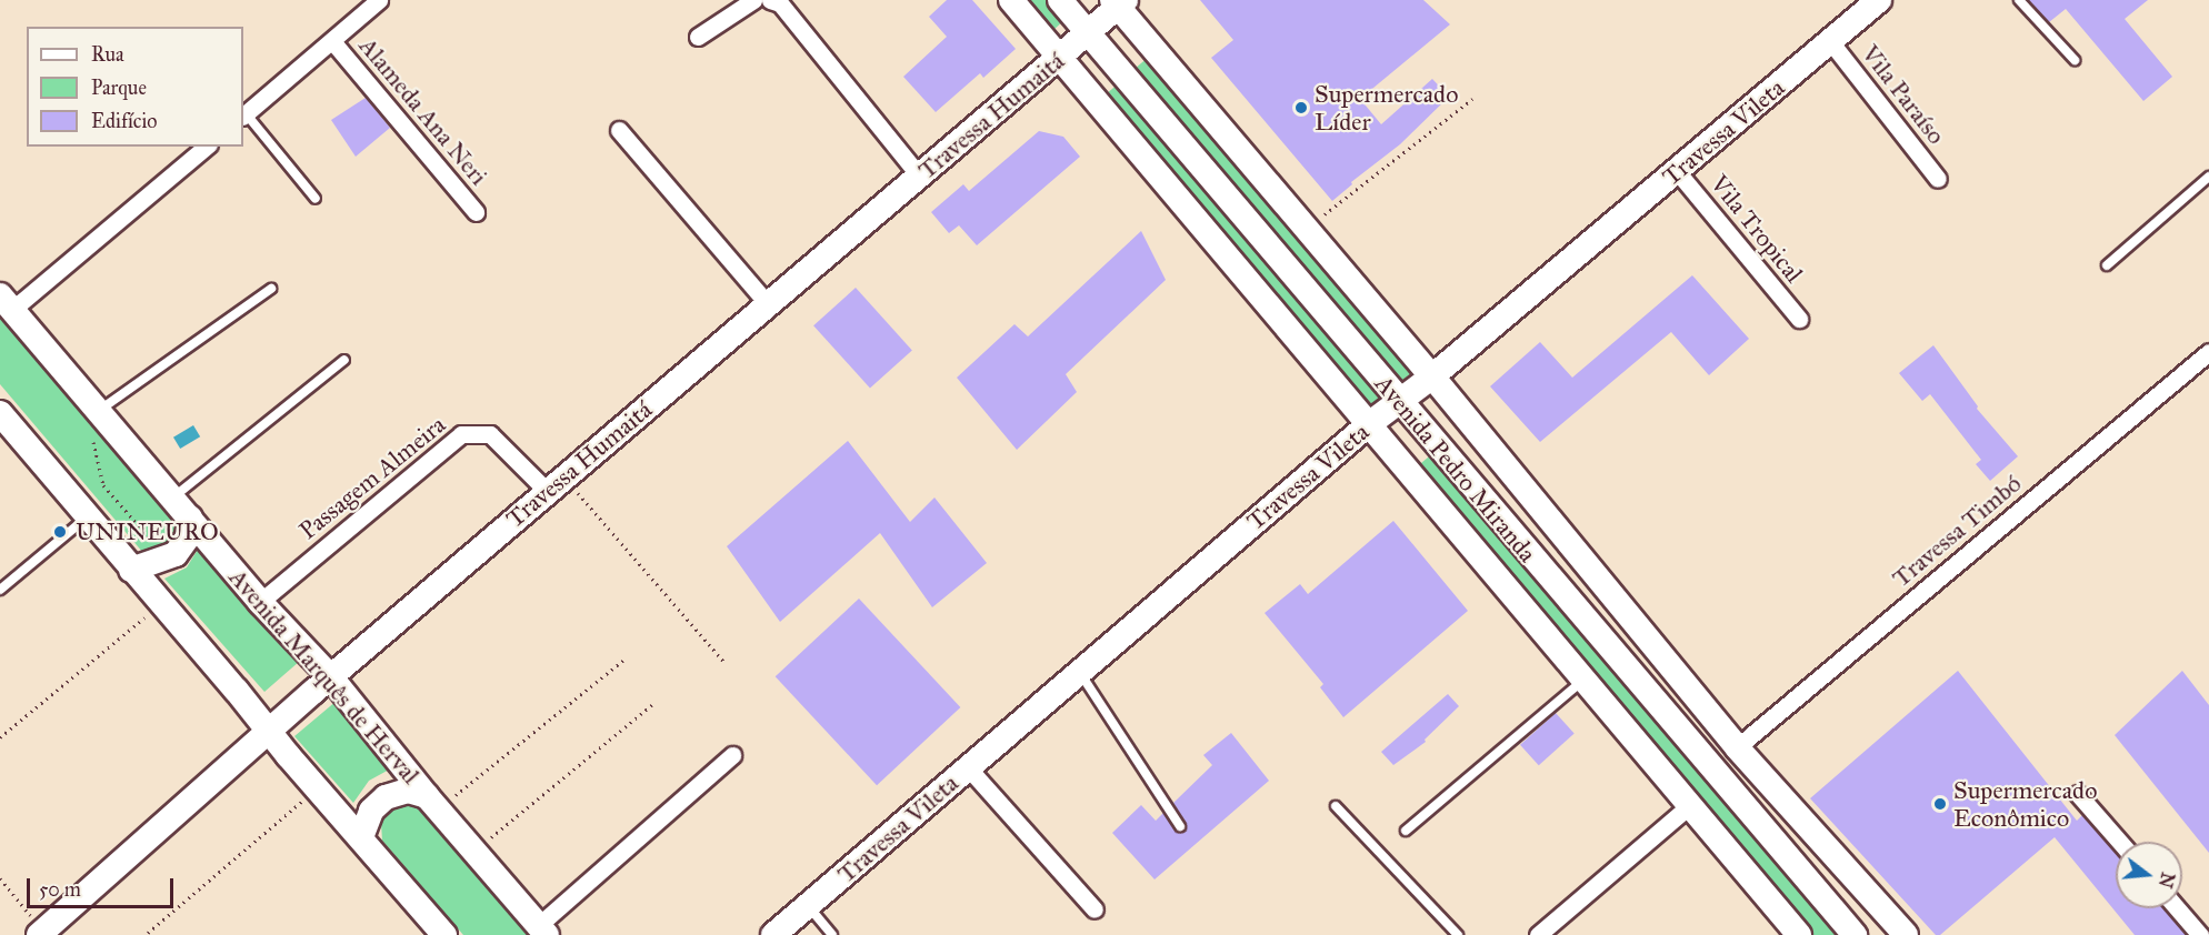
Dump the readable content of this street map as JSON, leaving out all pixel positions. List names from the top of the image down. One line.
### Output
{"streets":{"main road":["Travessa Humaitá","Travessa Vileta","Avenida Pedro Miranda","Avenida Marquês de Herval"],"street":["Vila Paraíso","Alameda Ana Neri","Vila Tropical","Passagem Almeira","Travessa Timbó"]},"crossings":[["Vila Paraíso","Travessa Vileta"],["Travessa Humaitá","Avenida Pedro Miranda"],["Travessa Humaitá","Passagem Almeira"],["Travessa Humaitá","Avenida Marquês de Herval"],["Travessa Vileta","Vila Tropical"],["Travessa Vileta","Avenida Pedro Miranda"],["Avenida Pedro Miranda","Travessa Timbó"],["Passagem Almeira","Avenida Marquês de Herval"]],"places":["Supermercado Líder","UNINEURO","Supermercado Econômico"],"legend":["Rua","Parque","Edifício"],"scale_bar":"50 m","north":"right"}
